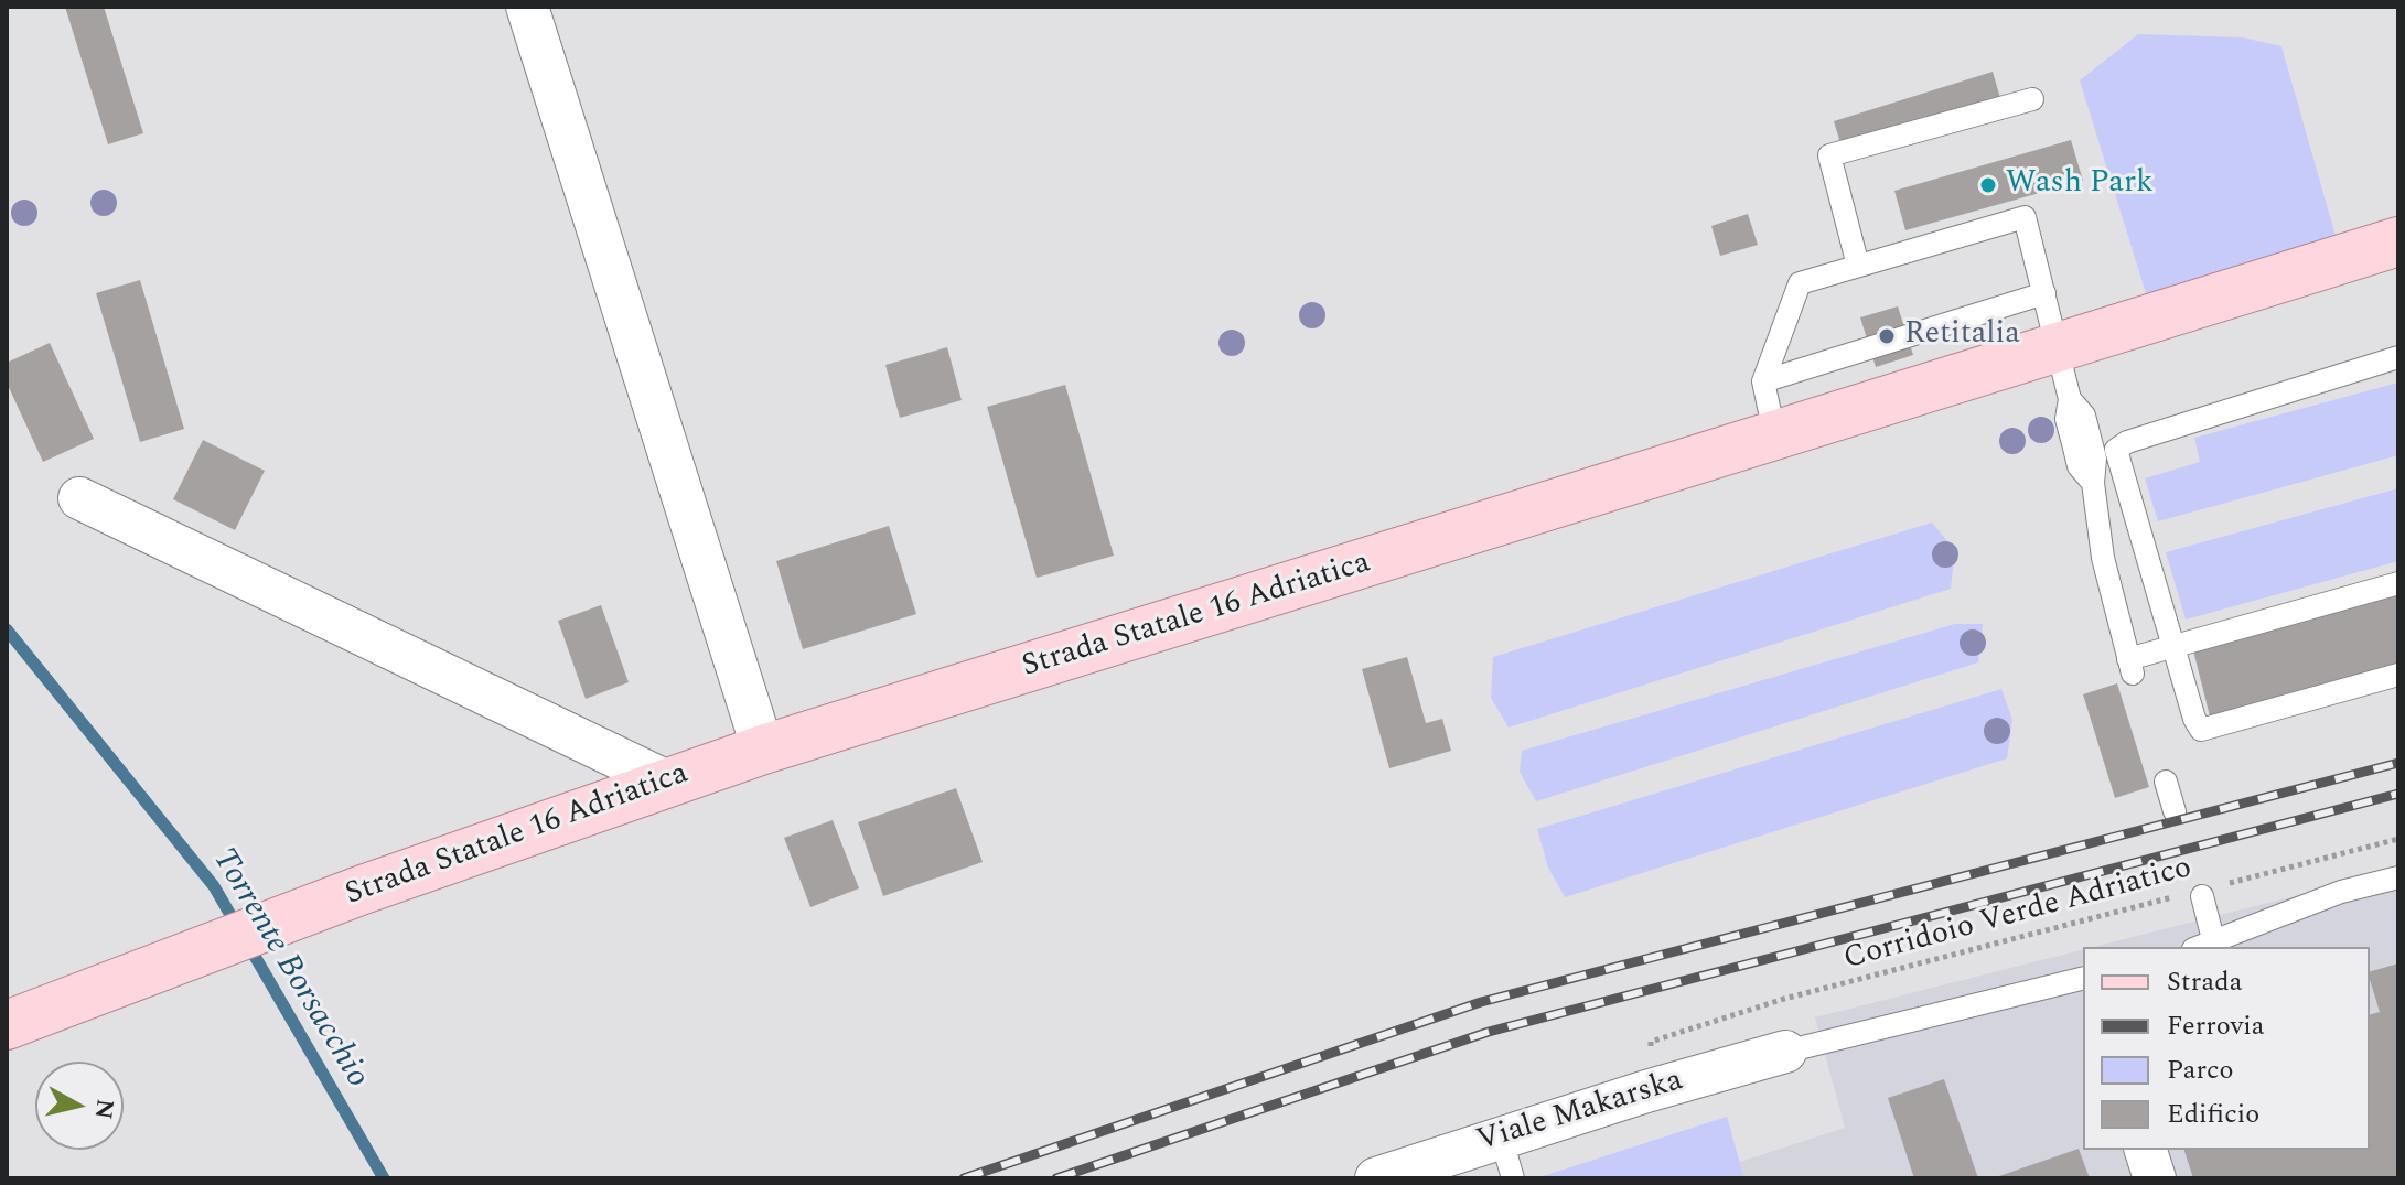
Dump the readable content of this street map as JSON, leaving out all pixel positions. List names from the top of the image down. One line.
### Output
{"streets":{"main road":["Strada Statale 16 Adriatica"],"street":["Viale Makarska"],"path":["Corridoio Verde Adriatico"]},"water":["Torrente Borsacchio"],"places":["Wash Park","Retitalia"],"legend":["Strada","Ferrovia","Parco","Edificio"],"north":"right"}
